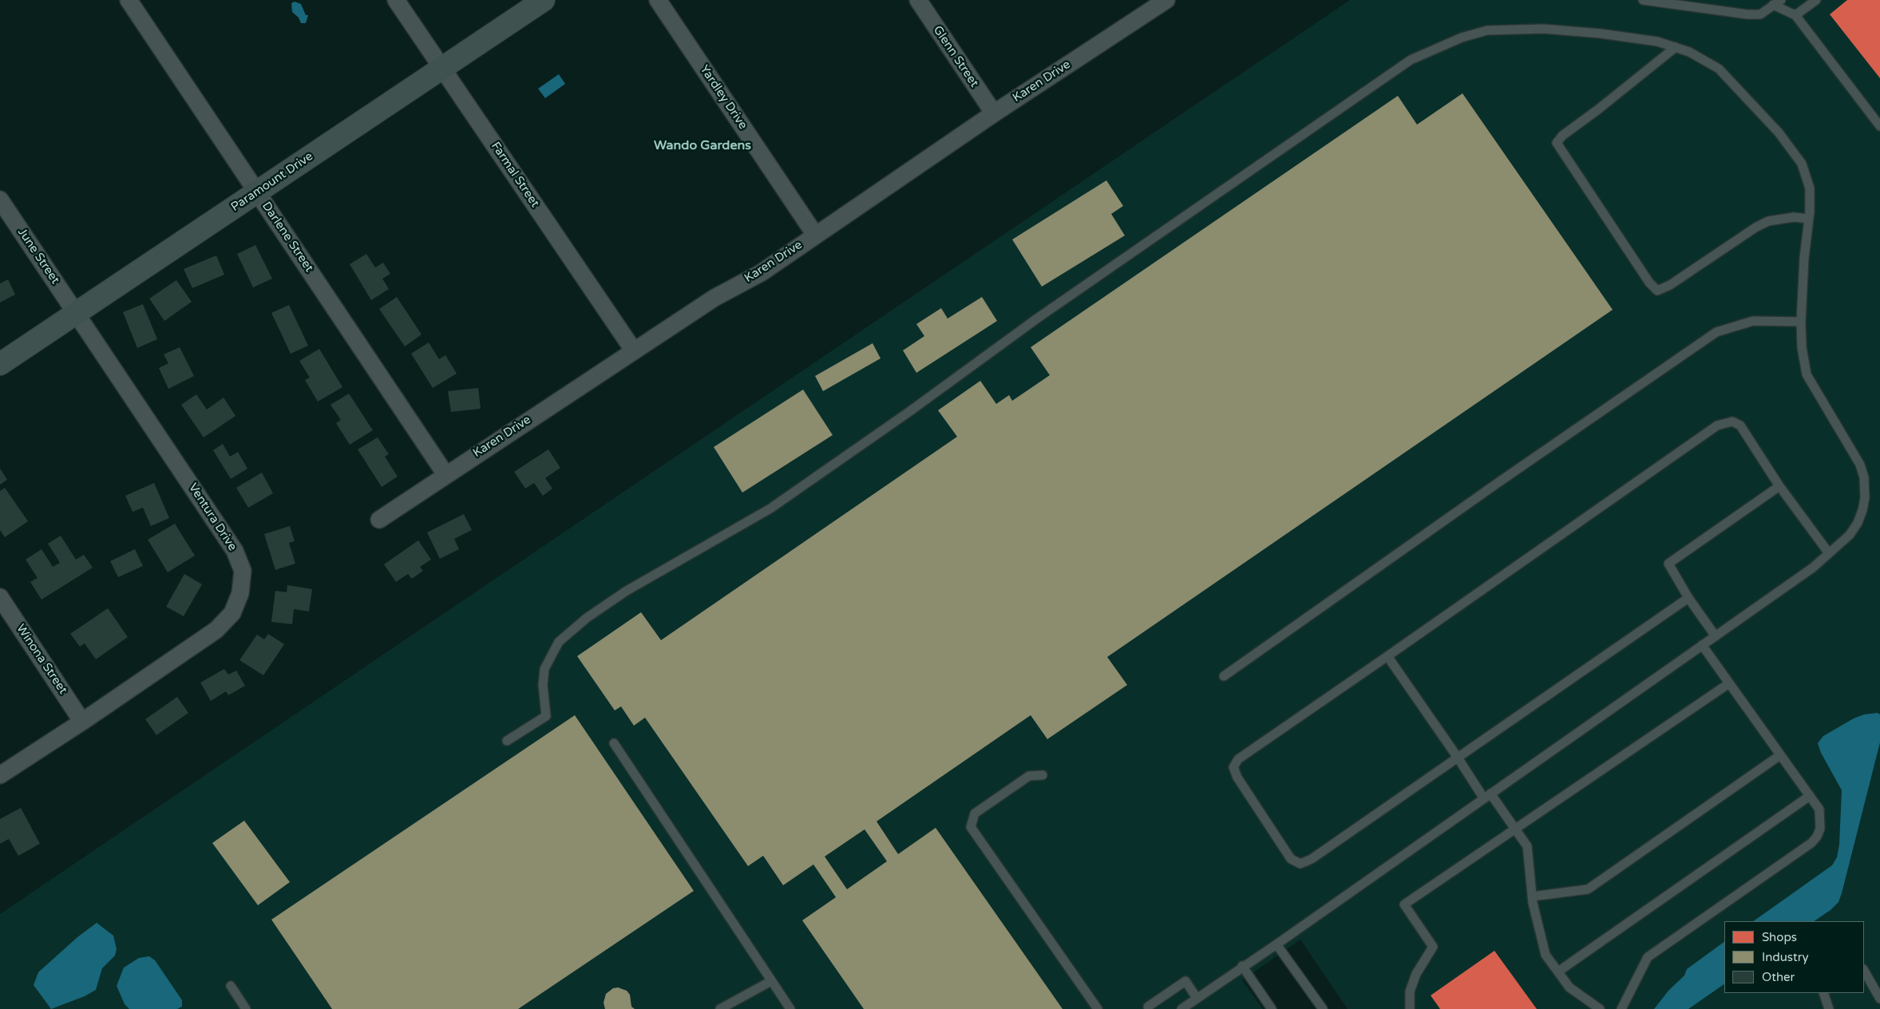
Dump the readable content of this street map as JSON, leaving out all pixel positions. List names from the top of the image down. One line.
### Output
{"streets":{"street":["Glenn Street","Karen Drive","Yardley Drive","Farmal Street","Paramount Drive","Darlene Street","June Street","Ventura Drive","Winona Street"]},"crossings":[["Glenn Street","Karen Drive"],["Karen Drive","Yardley Drive"],["Karen Drive","Farmal Street"],["Karen Drive","Darlene Street"],["Farmal Street","Paramount Drive"],["Paramount Drive","Darlene Street"],["Paramount Drive","June Street"],["Paramount Drive","Ventura Drive"],["June Street","Ventura Drive"],["Ventura Drive","Winona Street"]],"districts":["Wando Gardens"],"legend":["Shops","Industry","Other"]}
